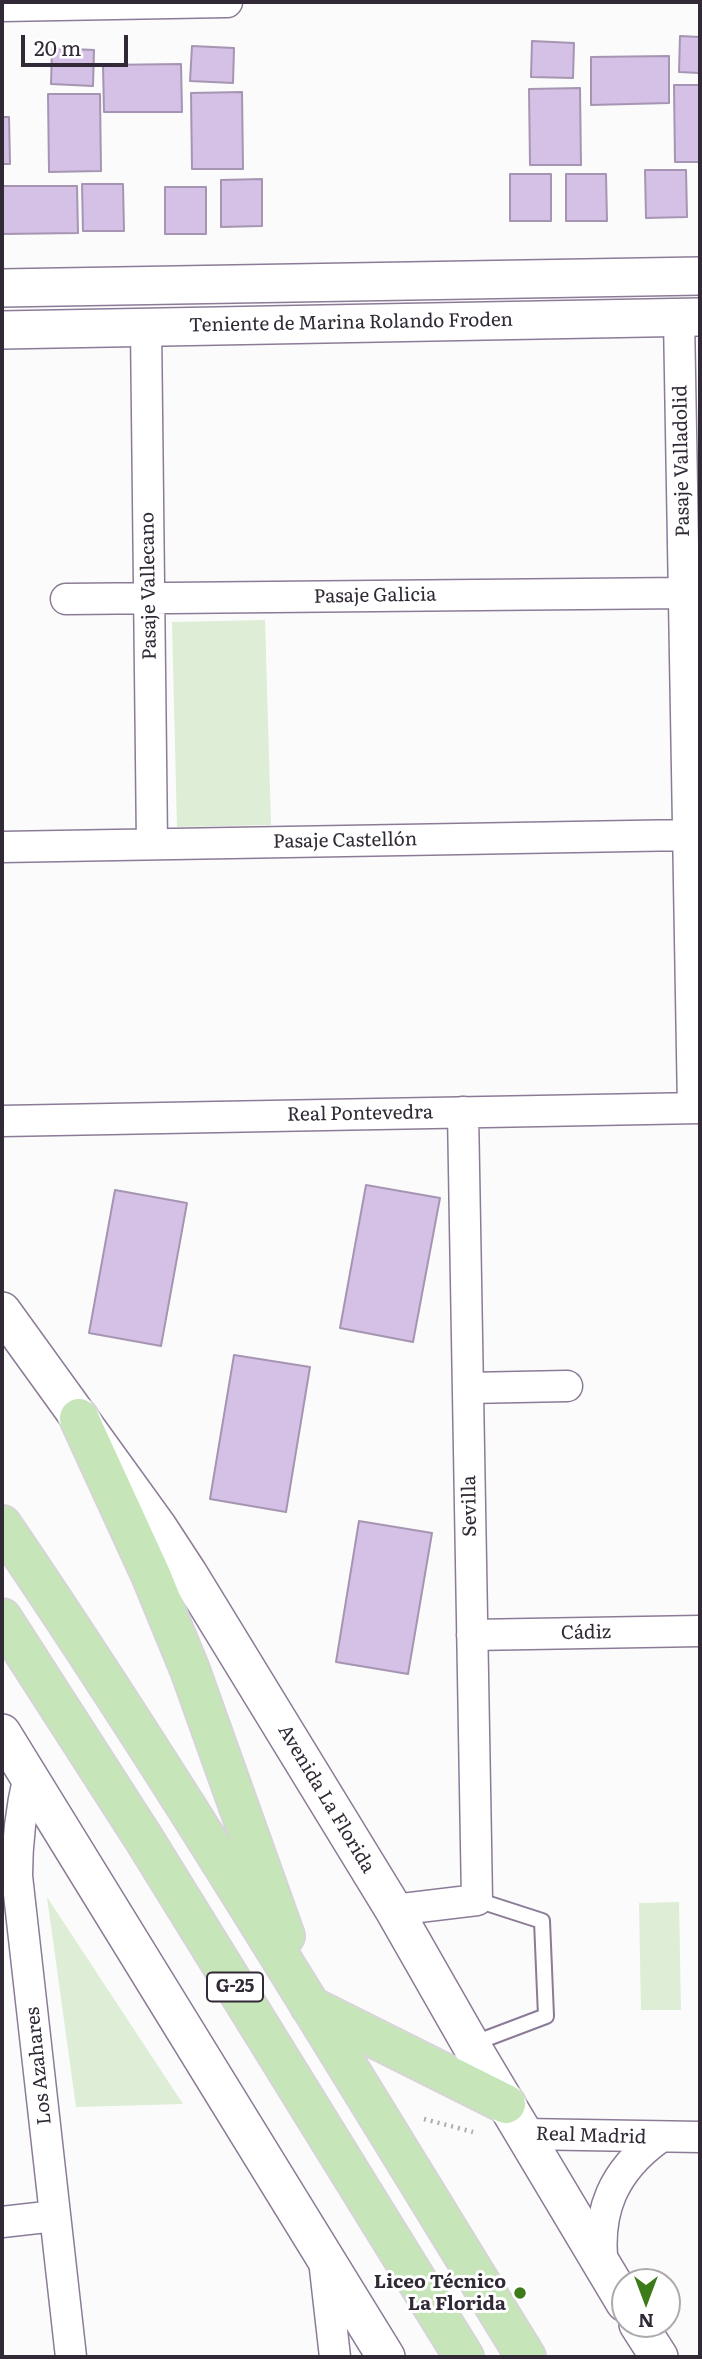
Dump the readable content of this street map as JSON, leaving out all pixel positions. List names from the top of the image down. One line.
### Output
{"streets":{"main road":["G-25"],"street":["Teniente de Marina Rolando Froden","Pasaje Valladolid","Pasaje Vallecano","Pasaje Galicia","Pasaje Castellón","Real Pontevedra","Sevilla","Cádiz","Avenida La Florida","Los Azahares","Real Madrid"]},"crossings":[["Teniente de Marina Rolando Froden","Pasaje Valladolid"],["Teniente de Marina Rolando Froden","Pasaje Vallecano"],["Pasaje Valladolid","Pasaje Galicia"],["Pasaje Valladolid","Pasaje Castellón"],["Pasaje Valladolid","Real Pontevedra"],["Pasaje Vallecano","Pasaje Galicia"],["Pasaje Vallecano","Pasaje Castellón"],["Real Pontevedra","Sevilla"],["Sevilla","Cádiz"],["Avenida La Florida","Real Madrid"]],"places":["Liceo Técnico La Florida"],"scale_bar":"20 m","north":"bottom"}
